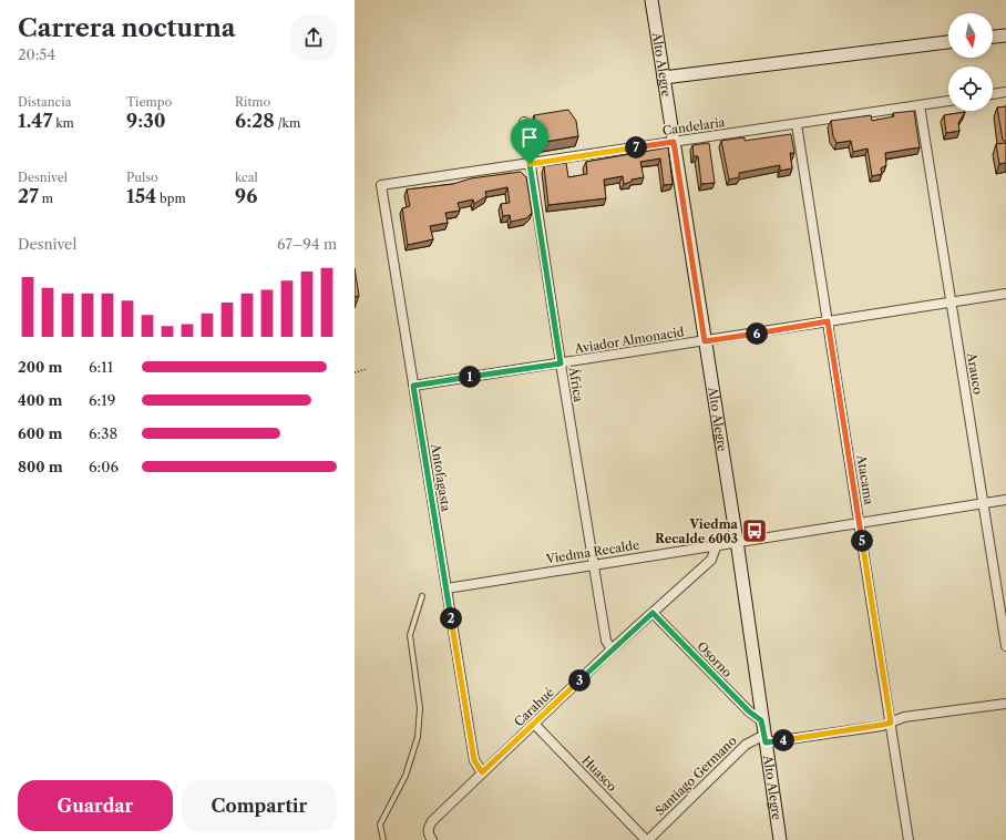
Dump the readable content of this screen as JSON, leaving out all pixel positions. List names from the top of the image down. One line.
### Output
{"streets":{"main road":["Alto Alegre"],"street":["Candelaria","Aviador Almonacid","Arauco","África","Antofagasta","Atacama","Viedma Recalde","Osorno","Carahué","Huasco","Santiago Germano"]},"crossings":[["Alto Alegre","Candelaria"],["Alto Alegre","Aviador Almonacid"],["Alto Alegre","Viedma Recalde"],["Alto Alegre","Osorno"],["Alto Alegre","Santiago Germano"],["Candelaria","Arauco"],["Candelaria","África"],["Candelaria","Antofagasta"],["Candelaria","Atacama"],["Aviador Almonacid","Arauco"],["Aviador Almonacid","África"],["Aviador Almonacid","Antofagasta"],["Aviador Almonacid","Atacama"],["Arauco","Viedma Recalde"],["África","Viedma Recalde"],["África","Carahué"],["Antofagasta","Viedma Recalde"],["Antofagasta","Carahué"],["Atacama","Viedma Recalde"],["Atacama","Santiago Germano"],["Viedma Recalde","Carahué"],["Osorno","Carahué"],["Carahué","Huasco"],["Huasco","Santiago Germano"]],"places":{"bus stop":["Viedma Recalde 6003"]},"north":"bottom","page":{"heading":["Carrera nocturna","20:54"],"stats":[["Distancia","1.47 km"],["Tiempo","9:30"],["Ritmo","6:28 /km"],["Desnivel","27 m"],["Pulso","154 bpm"],["kcal","96"]],"pins":["7","6","1","5","2","3","4"],"chart":["Desnivel","67–94 m"],"list":[{"name":"200 m","note":"6:11"},{"name":"400 m","note":"6:19"},{"name":"600 m","note":"6:38"},{"name":"800 m","note":"6:06"}],"buttons":["Guardar","Compartir"]}}
